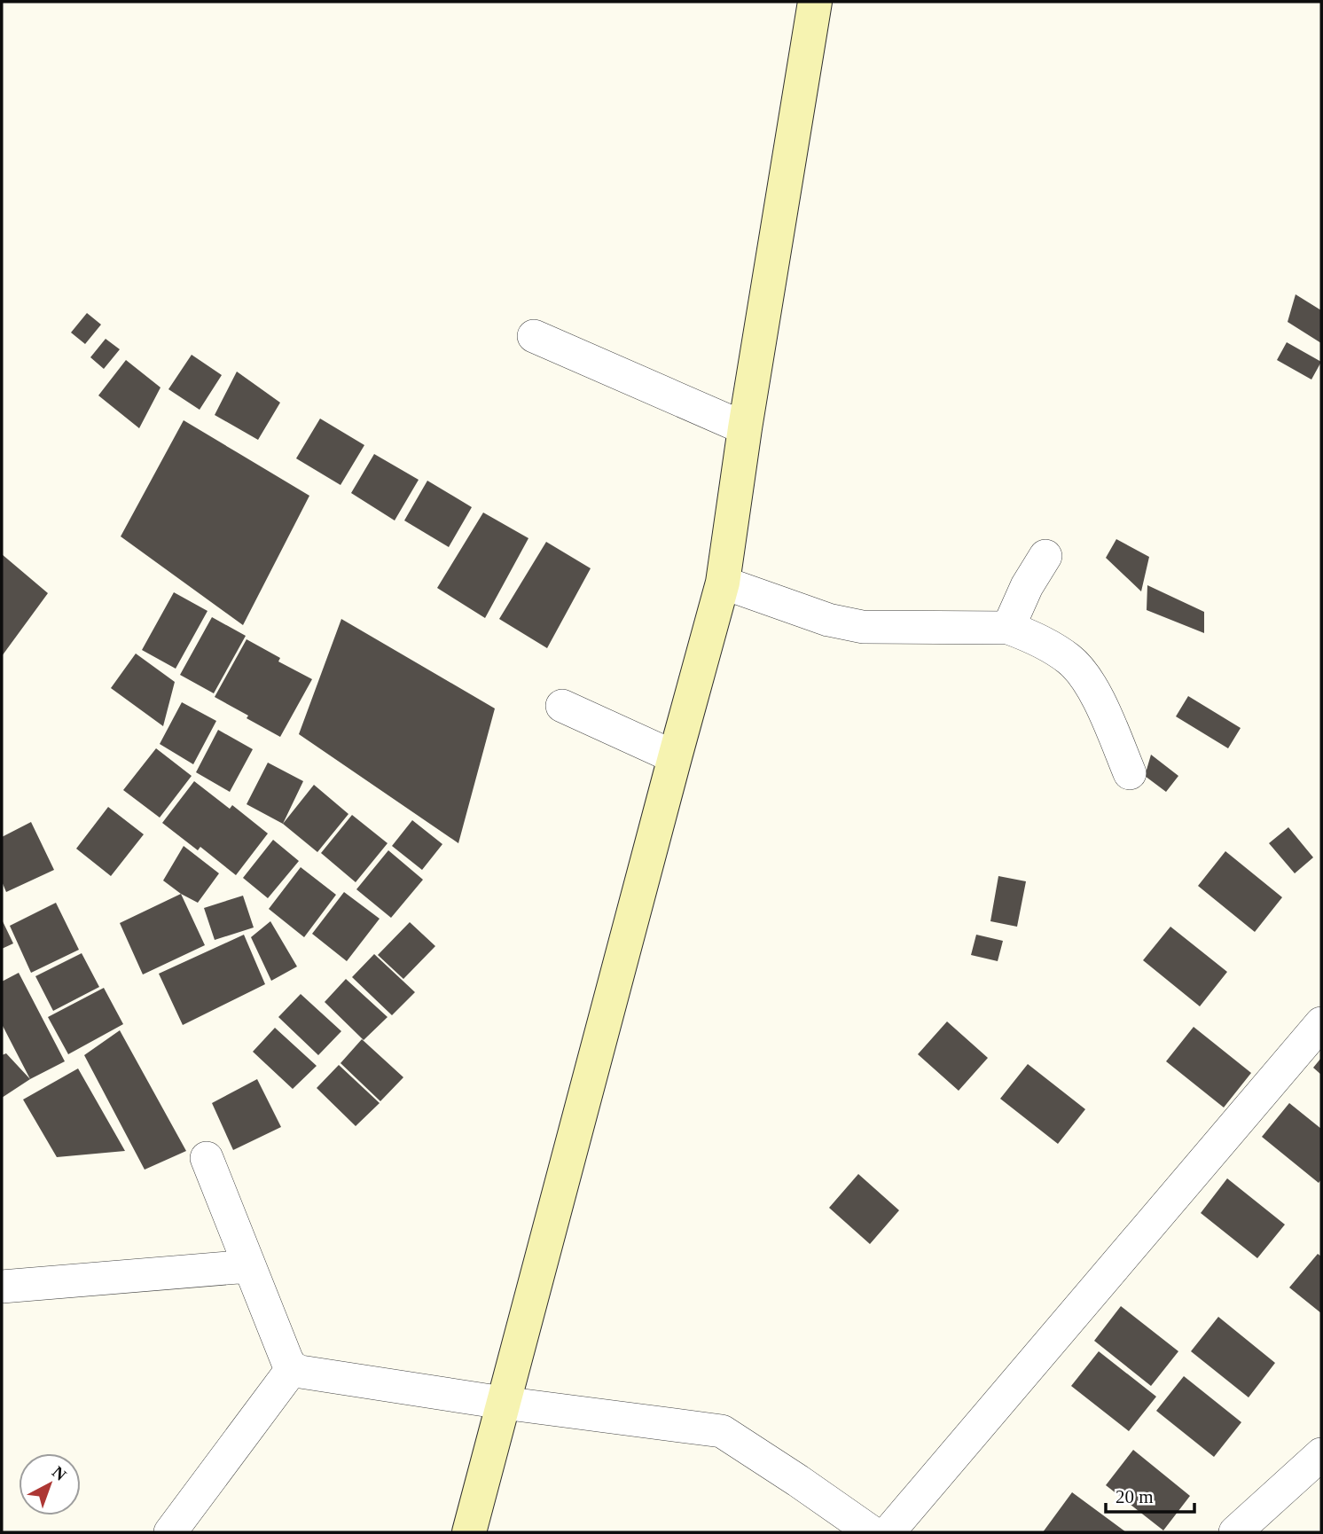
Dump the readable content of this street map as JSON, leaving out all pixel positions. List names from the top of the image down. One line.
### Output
{"scale_bar":"20 m","north":"top right"}
